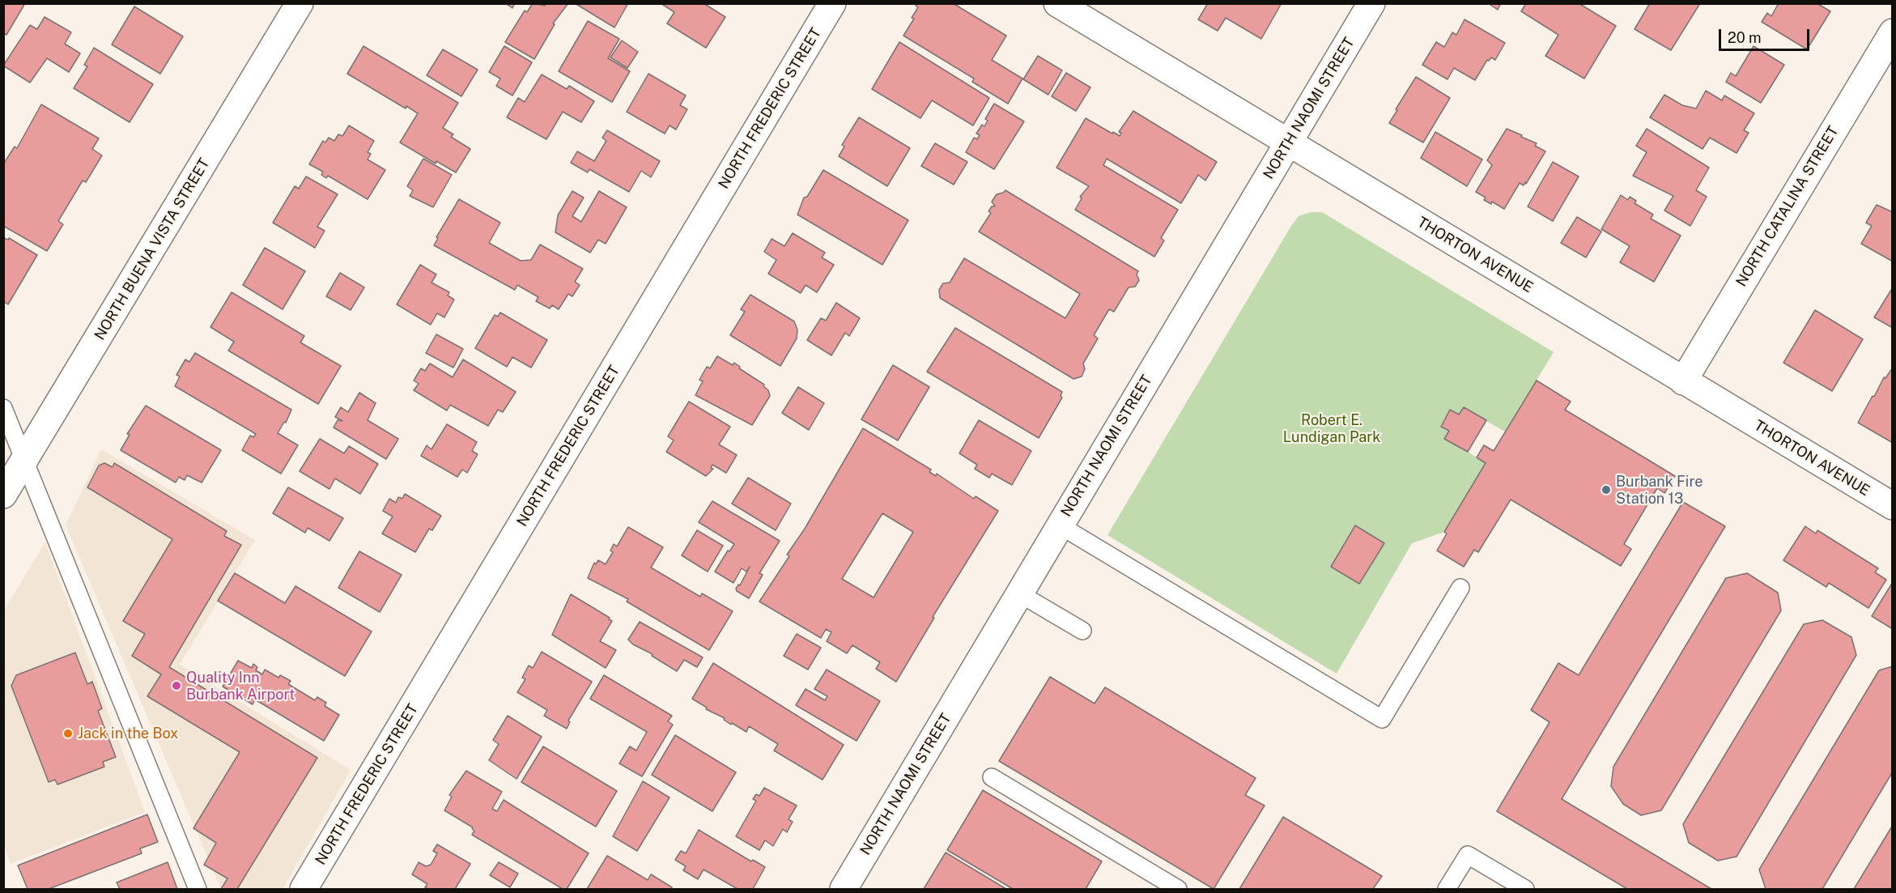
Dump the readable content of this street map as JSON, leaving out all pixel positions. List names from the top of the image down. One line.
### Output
{"streets":{"street":["NORTH FREDERIC STREET","NORTH NAOMI STREET","NORTH CATALINA STREET","NORTH BUENA VISTA STREET","THORTON AVENUE"]},"crossings":[["NORTH NAOMI STREET","THORTON AVENUE"],["NORTH CATALINA STREET","THORTON AVENUE"]],"parks":["Robert E. Lundigan Park"],"places":["Burbank Fire Station 13","Quality Inn Burbank Airport","Jack in the Box"],"scale_bar":"20 m"}
